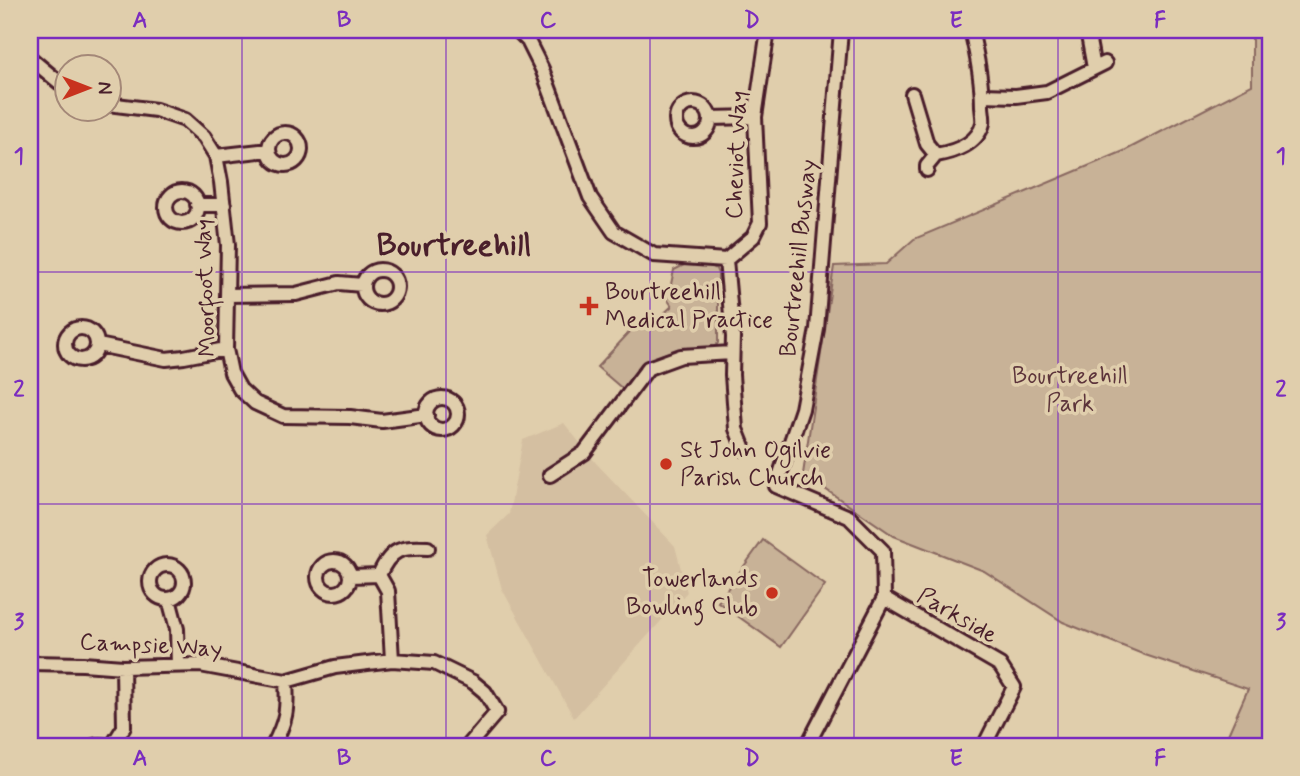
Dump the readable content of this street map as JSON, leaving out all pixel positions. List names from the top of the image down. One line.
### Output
{"streets":{"street":["Cheviot Way","Bourtreehill Busway","Moorfoot Way","Parkside","Campsie Way"]},"crossings":[["Bourtreehill Busway","Parkside"]],"districts":["Bourtreehill"],"parks":["Bourtreehill Park"],"places":{"health":["Bourtreehill Medical Practice"],"other":["St John Ogilvie Parish Church","Towerlands Bowling Club"]},"north":"right","grid":{"columns":["A","B","C","D","E","F"],"rows":["1","2","3"]}}
